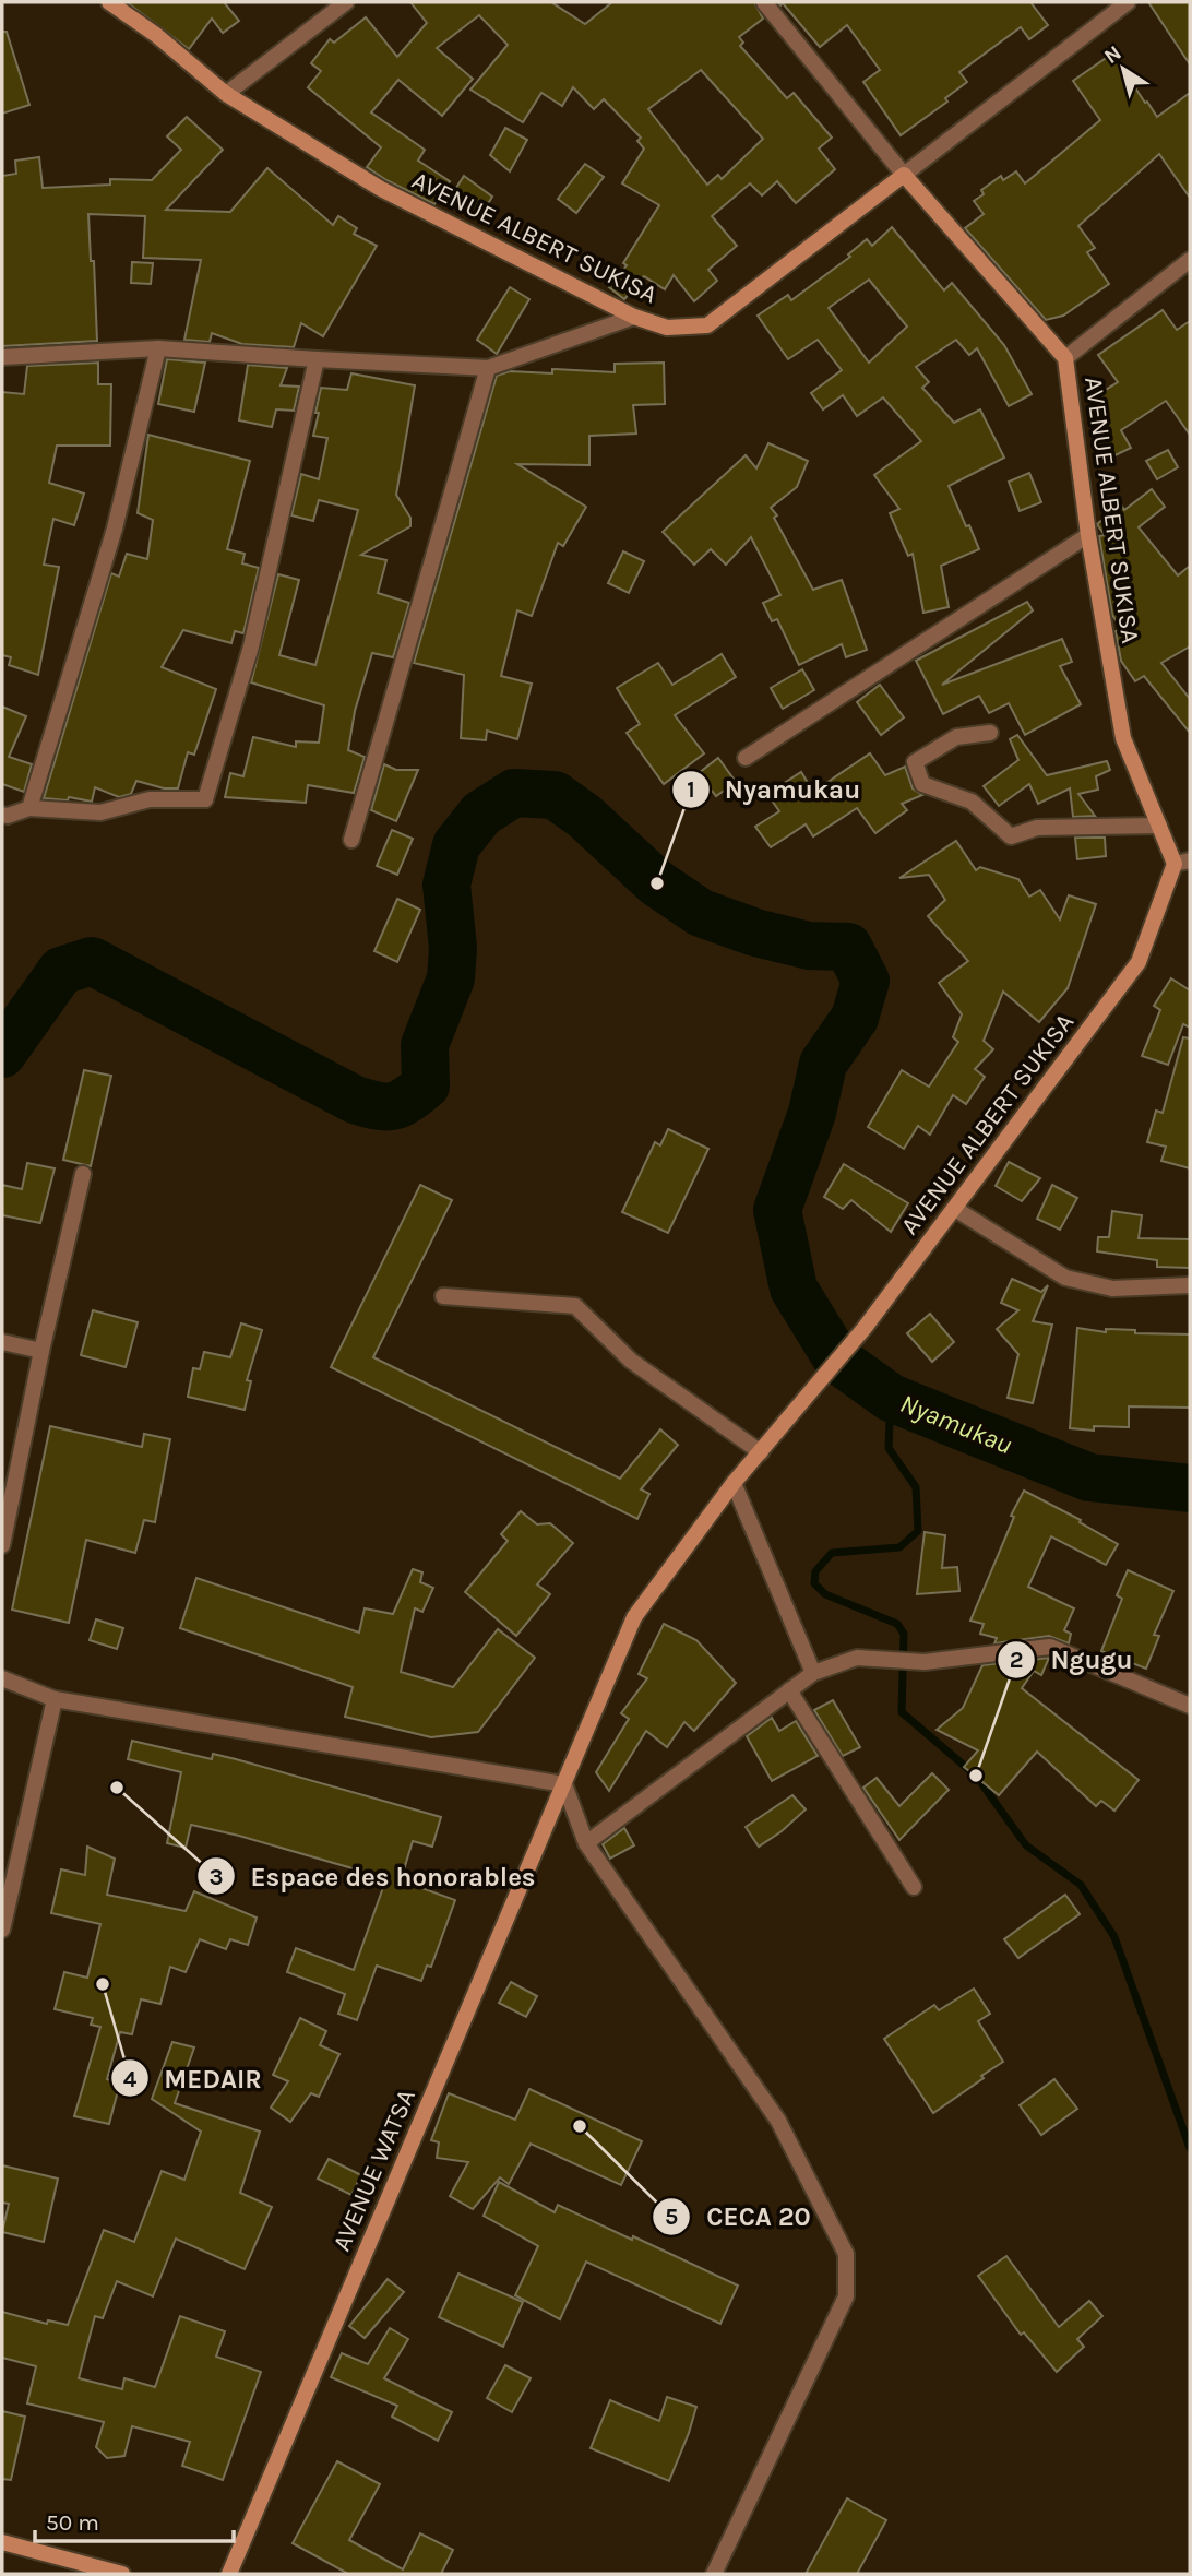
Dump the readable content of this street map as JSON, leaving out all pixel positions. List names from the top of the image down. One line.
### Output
{"streets":{"street":["AVENUE ALBERT SUKISA","AVENUE WATSA"]},"crossings":[["AVENUE ALBERT SUKISA","AVENUE WATSA"]],"water":["Nyamukau"],"places":["Nyamukau","Ngugu","Espace des honorables","MEDAIR","CECA 20"],"scale_bar":"50 m","north":"top left"}
